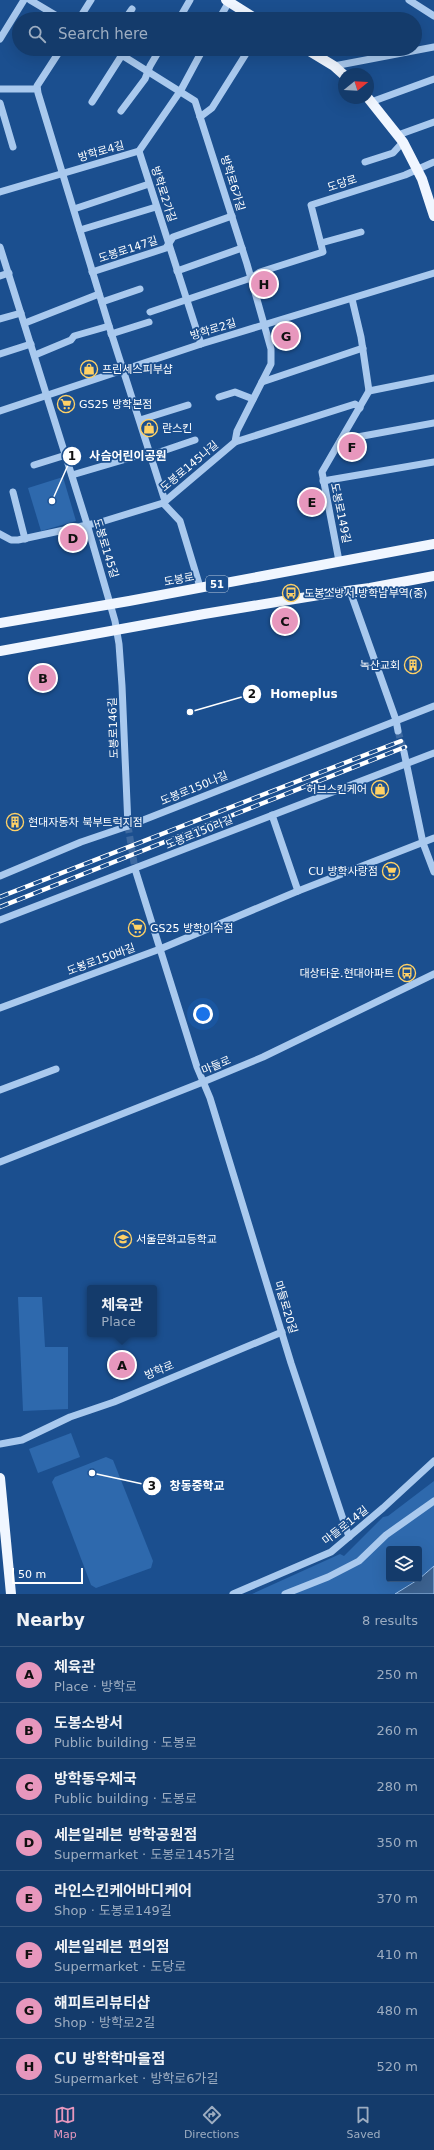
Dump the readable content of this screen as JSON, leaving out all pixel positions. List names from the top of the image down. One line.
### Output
{"streets":{"main road":["도봉로","51"],"street":["방학로4길","방학로6가길","도당로","방학로2가길","도봉로147길","방학로2길","도봉로145나길","도봉로149길","도봉로145길","도봉로146길","도봉로150나길","도봉로150라길","도봉로150바길","마들로","마들로20길","방학로","마들로14길"]},"crossings":[["방학로4길","방학로6가길"],["방학로4길","방학로2가길"],["방학로4길","도봉로147길"],["방학로6가길","방학로2가길"],["방학로6가길","방학로2길"],["방학로6가길","도봉로145나길"],["방학로2가길","도봉로147길"],["방학로2가길","방학로2길"],["도봉로147길","방학로2길"],["도봉로147길","도봉로145나길"],["도봉로147길","도봉로"],["방학로2길","도봉로145나길"],["방학로2길","도봉로145길"],["도봉로145나길","도봉로145길"],["도봉로149길","도봉로"],["도봉로145길","도봉로"],["도봉로145길","도봉로146길"],["도봉로146길","도봉로150나길"],["마들로","마들로20길"],["마들로20길","방학로"],["마들로20길","마들로14길"]],"places":{"shop":["프린세스피부샵","란스킨","허브스킨케어"],"supermarket":["GS25 방학본점","CU 방학사랑점","GS25 방학이수점"],"other":["사슴어린이공원","Homeplus","창동중학교"],"bus stop":["도봉소방서.방학남부역(중)","대상타운.현대아파트"],"building":["녹산교회","현대자동차 북부트럭지점"],"school or university":["서울문화고등학교"]},"scale_bar":"50 m","north":"right","page":{"search":"Search here","pins":["H","G","F","E","D","C","B","A"],"popup":["체육관","Place"],"scale":"50 m","heading":["Nearby","8 results"],"list":[{"mark":"A","name":"체육관","note":"Place · 방학로","value":"250 m"},{"mark":"B","name":"도봉소방서","note":"Public building · 도봉로","value":"260 m"},{"mark":"C","name":"방학동우체국","note":"Public building · 도봉로","value":"280 m"},{"mark":"D","name":"세븐일레븐 방학공원점","note":"Supermarket · 도봉로145가길","value":"350 m"},{"mark":"E","name":"라인스킨케어바디케어","note":"Shop · 도봉로149길","value":"370 m"},{"mark":"F","name":"세븐일레븐 편의점","note":"Supermarket · 도당로","value":"410 m"},{"mark":"G","name":"해피트리뷰티샵","note":"Shop · 방학로2길","value":"480 m"},{"mark":"H","name":"CU 방학학마을점","note":"Supermarket · 방학로6가길","value":"520 m"}],"nav":["Map","Directions","Saved"]}}
